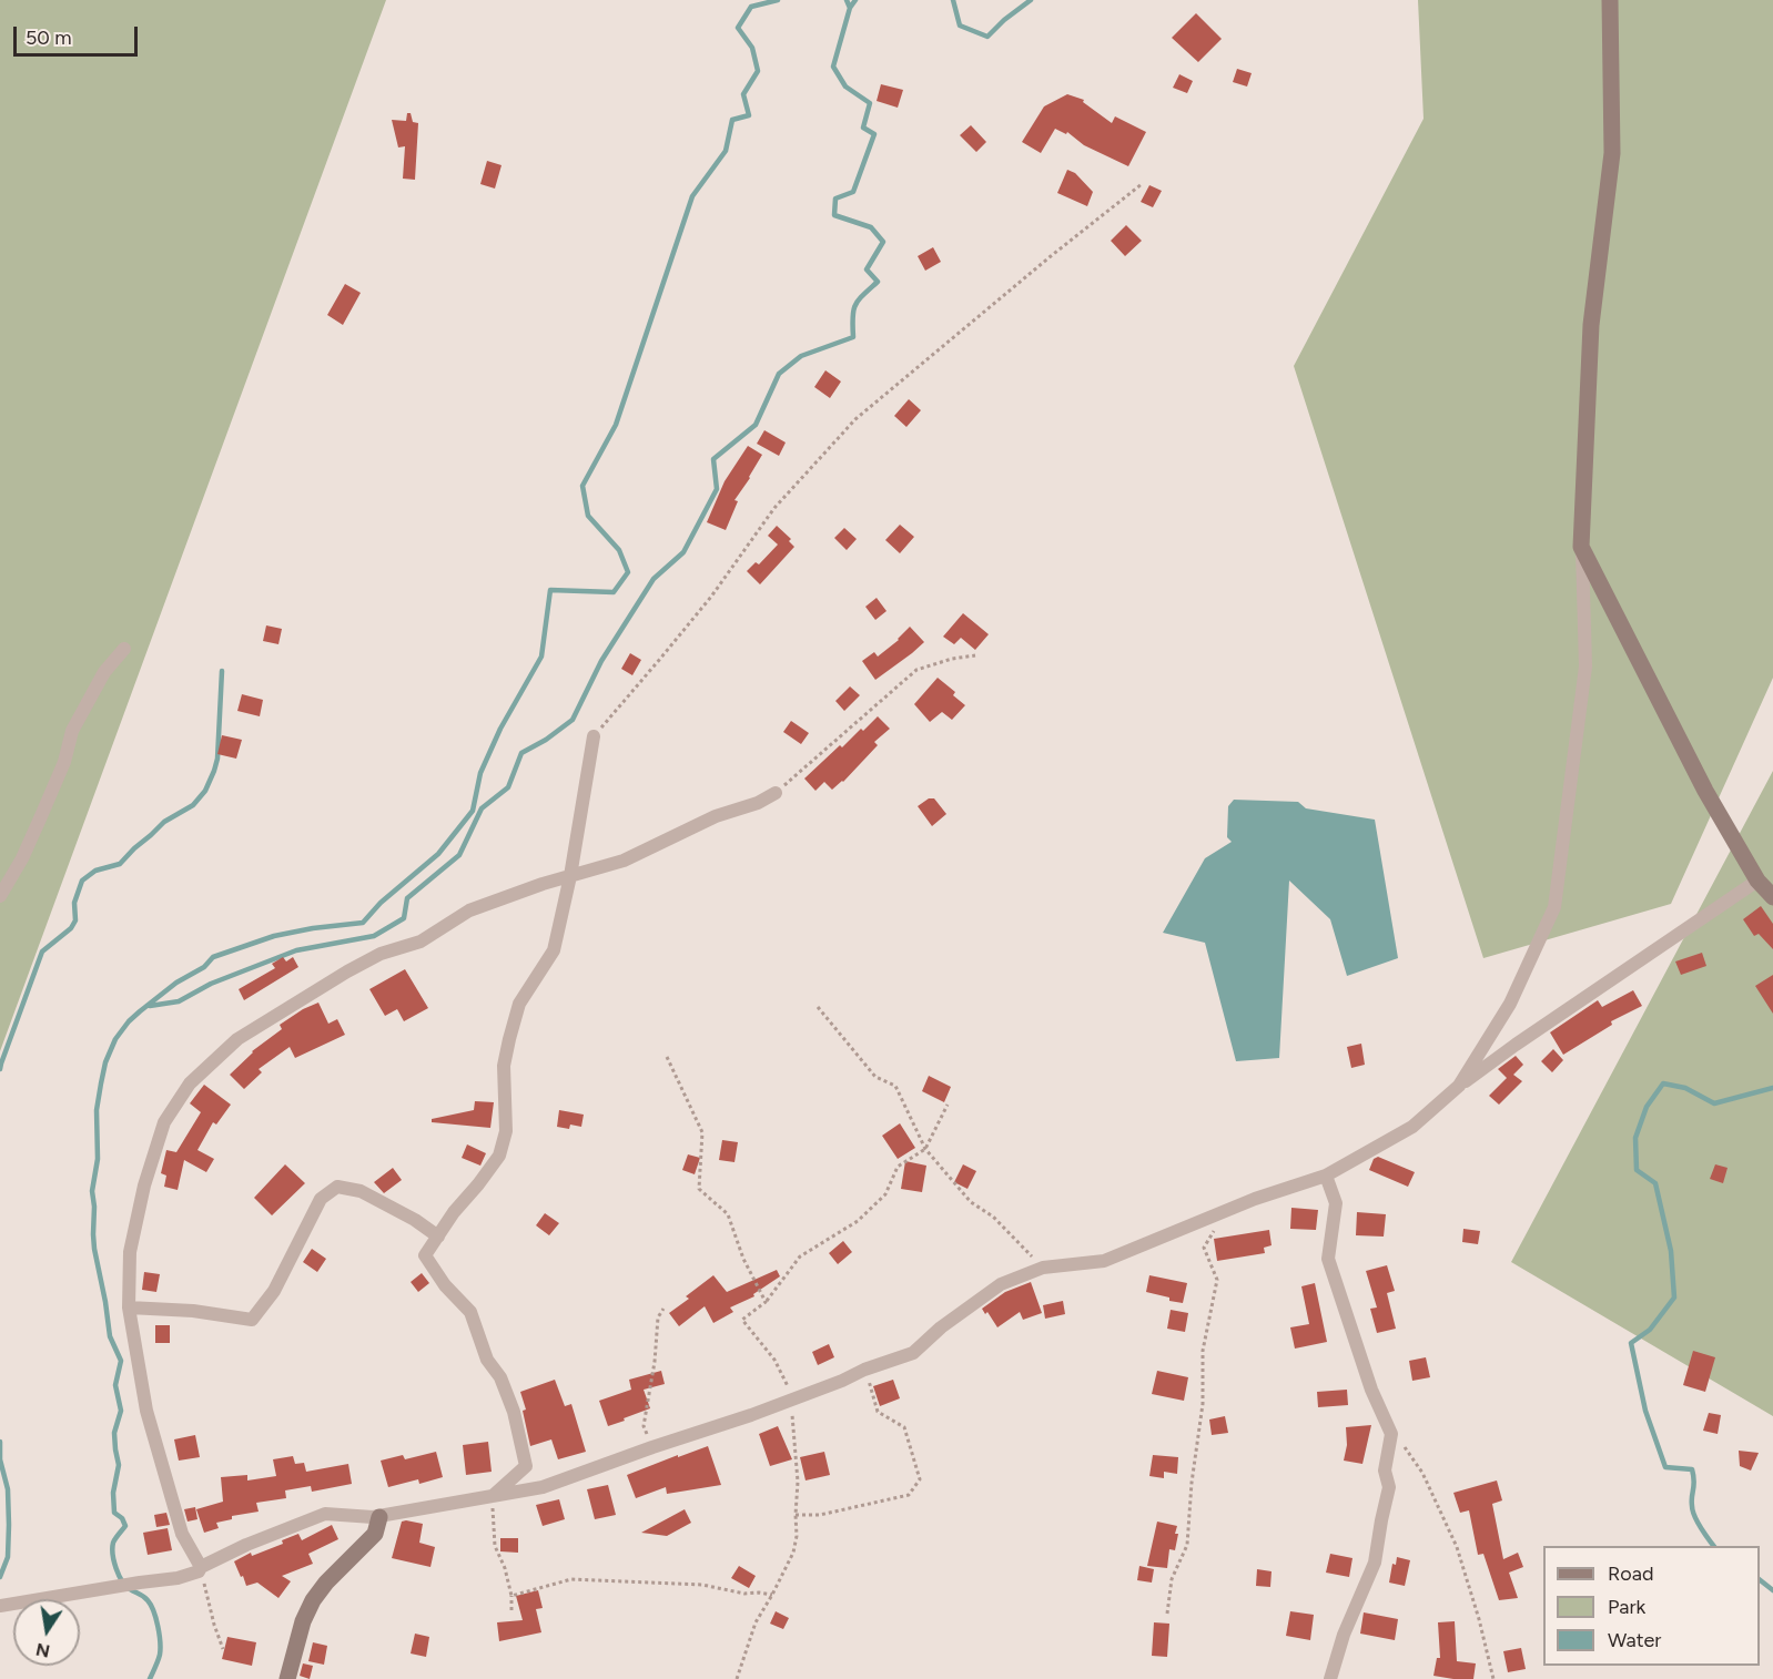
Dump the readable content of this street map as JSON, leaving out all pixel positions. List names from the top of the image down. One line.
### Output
{"legend":["Road","Park","Water"],"scale_bar":"50 m","north":"bottom"}
